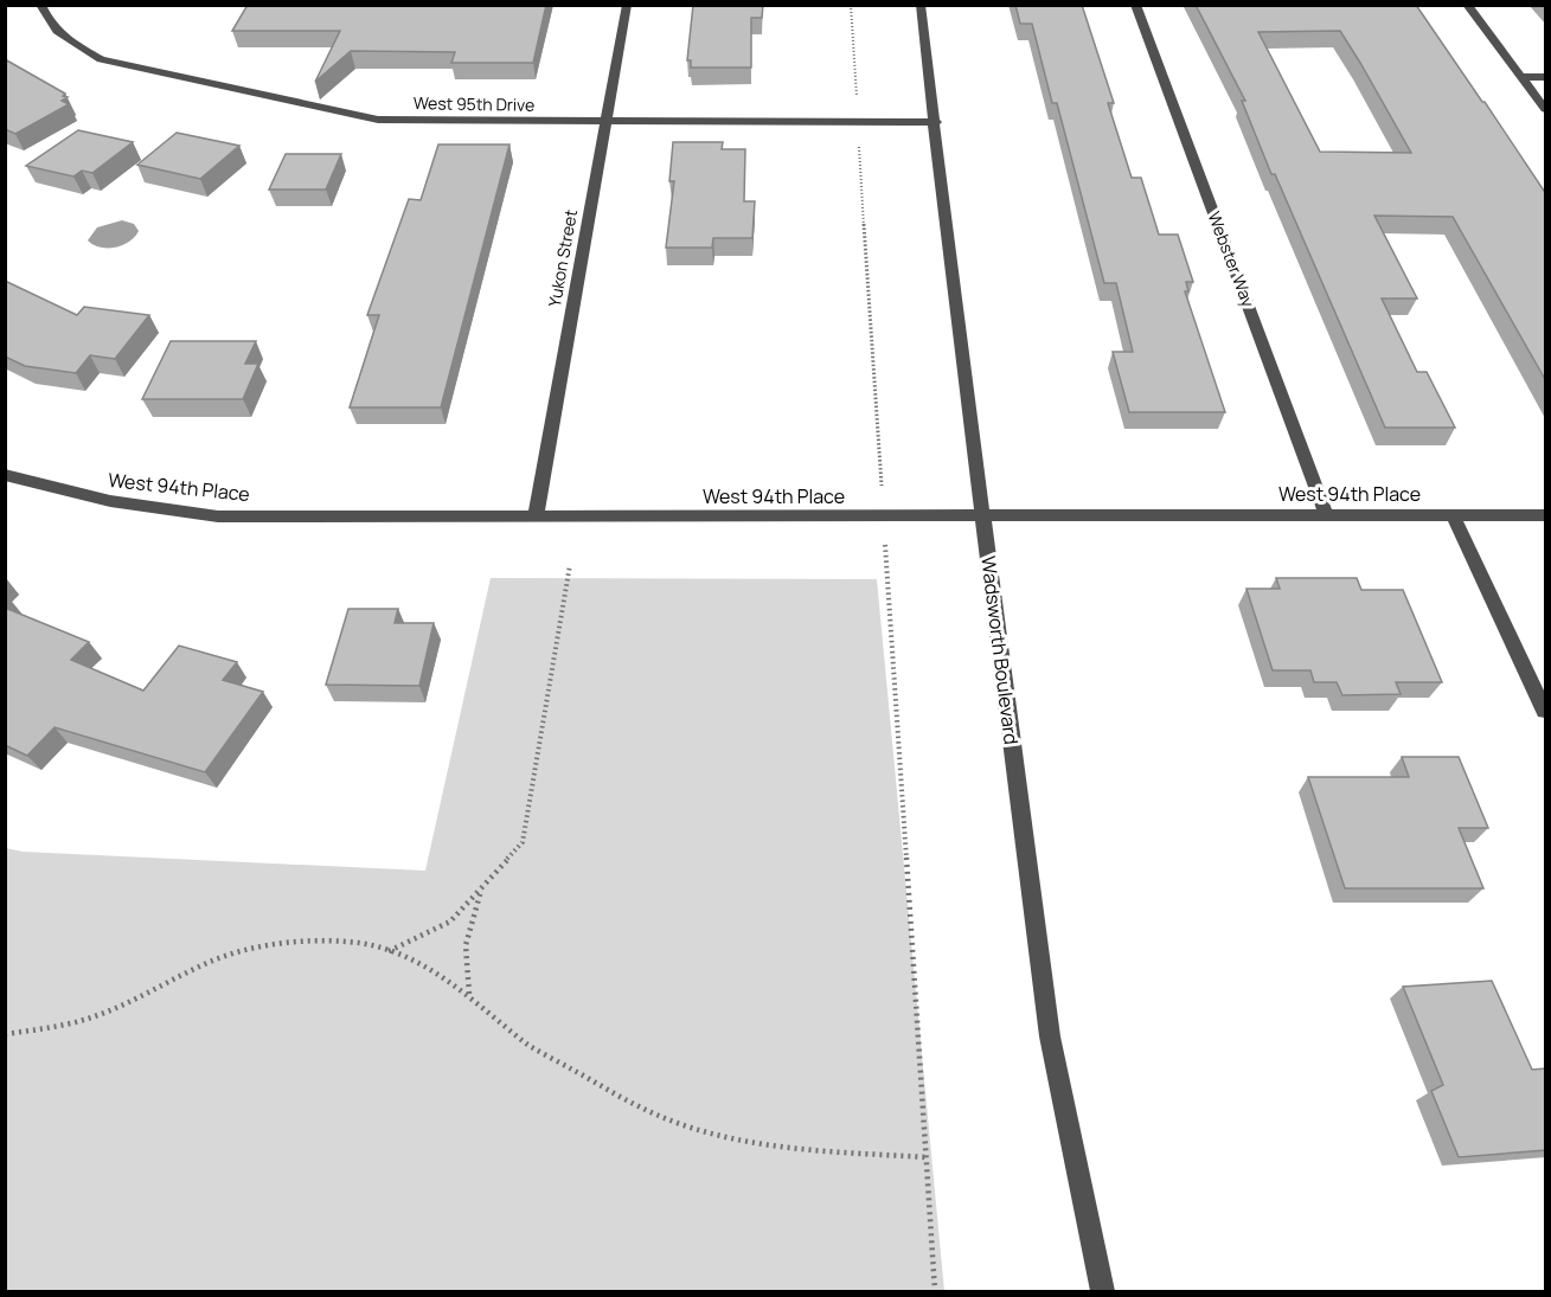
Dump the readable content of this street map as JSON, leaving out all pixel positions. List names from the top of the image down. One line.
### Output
{"streets":{"street":["West 95th Drive","Yukon Street","Webster Way","West 94th Place","Wadsworth Boulevard"]},"crossings":[["West 95th Drive","Yukon Street"],["West 95th Drive","Wadsworth Boulevard"],["Yukon Street","West 94th Place"],["Webster Way","West 94th Place"],["West 94th Place","Wadsworth Boulevard"]]}
